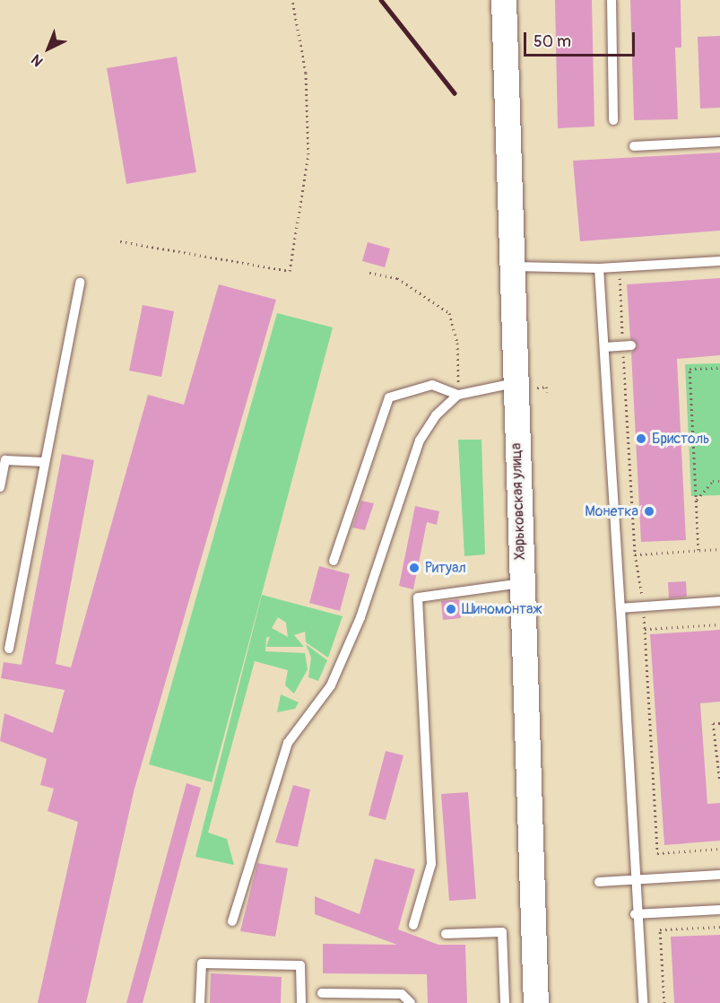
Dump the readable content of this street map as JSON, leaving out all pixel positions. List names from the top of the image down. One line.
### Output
{"streets":{"street":["Харьковская улица"]},"places":["Бристоль","Монетка","Ритуал","Шиномонтаж"],"scale_bar":"50 m","north":"bottom left"}
